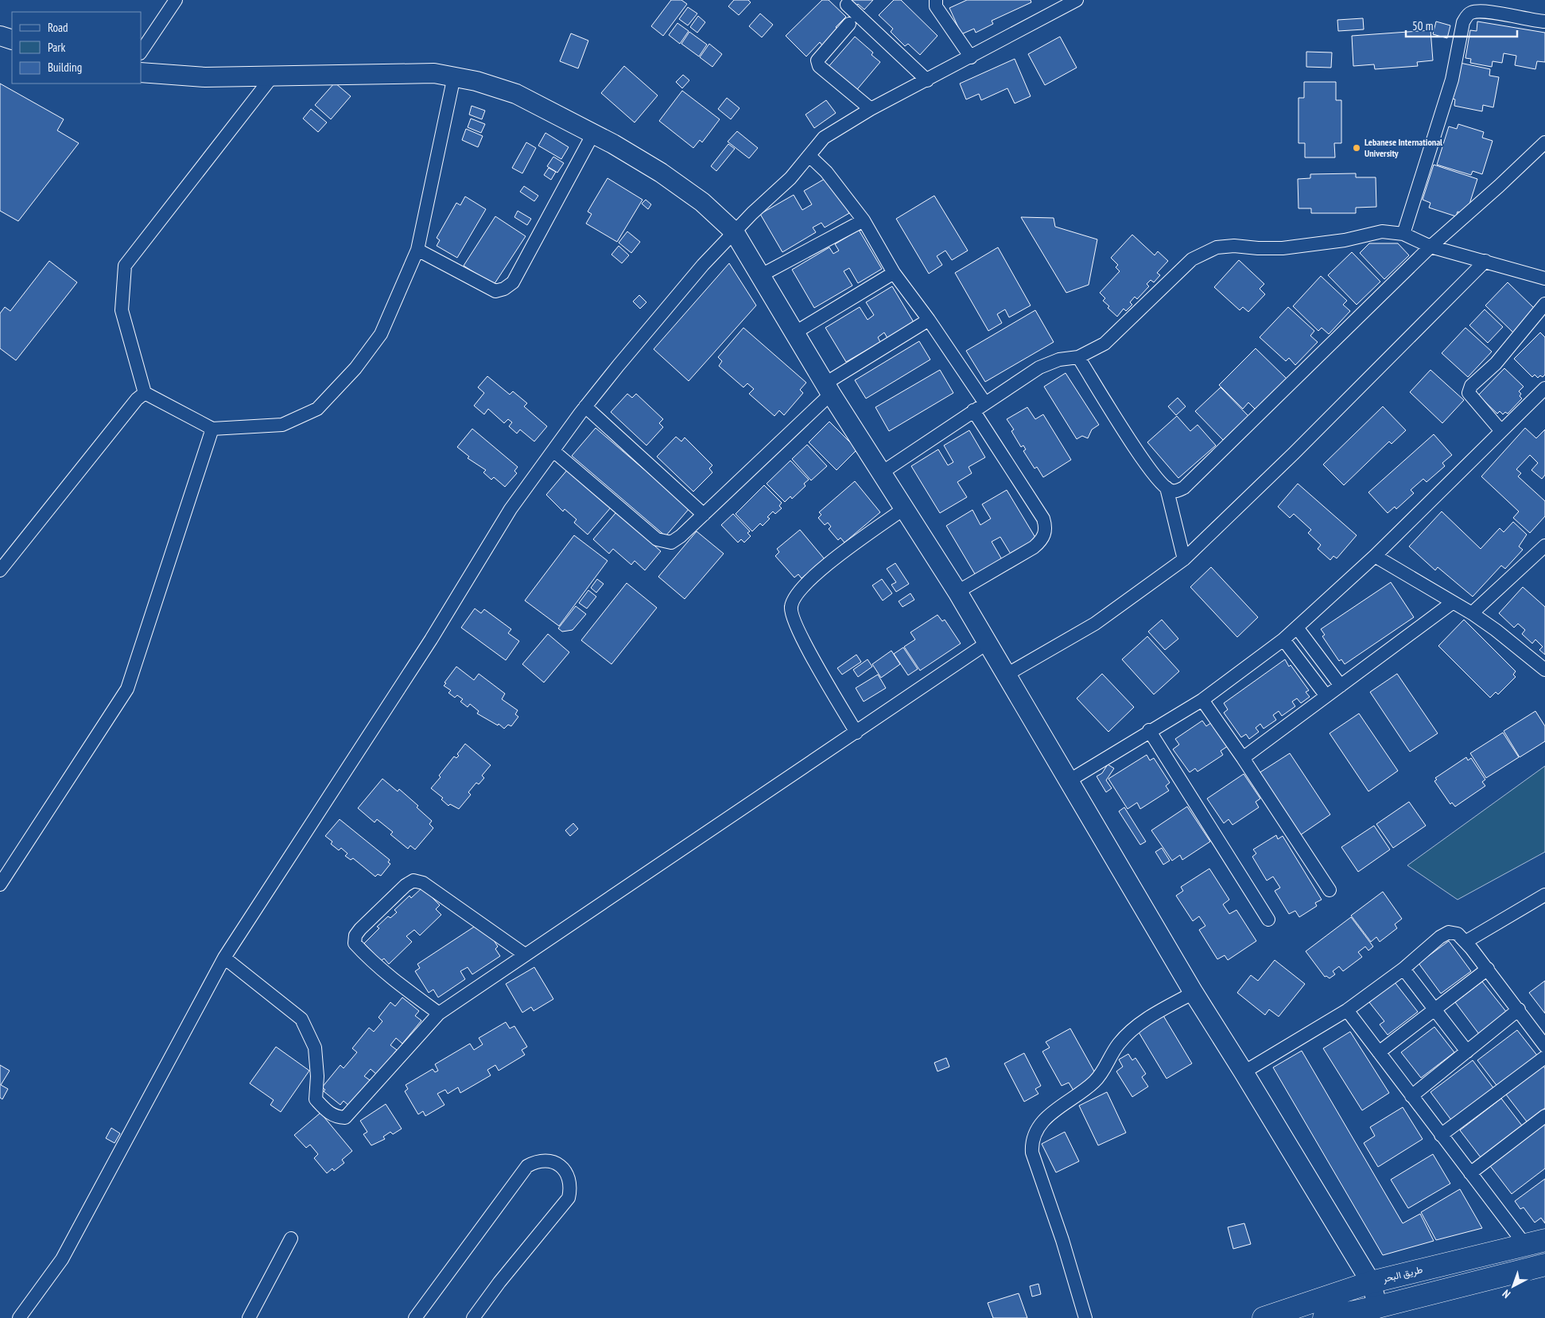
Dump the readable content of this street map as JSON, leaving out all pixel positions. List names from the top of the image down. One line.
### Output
{"streets":{"highway":["طريق البحر"]},"places":["Lebanese International University"],"legend":["Road","Park","Building"],"scale_bar":"50 m","north":"bottom left"}
